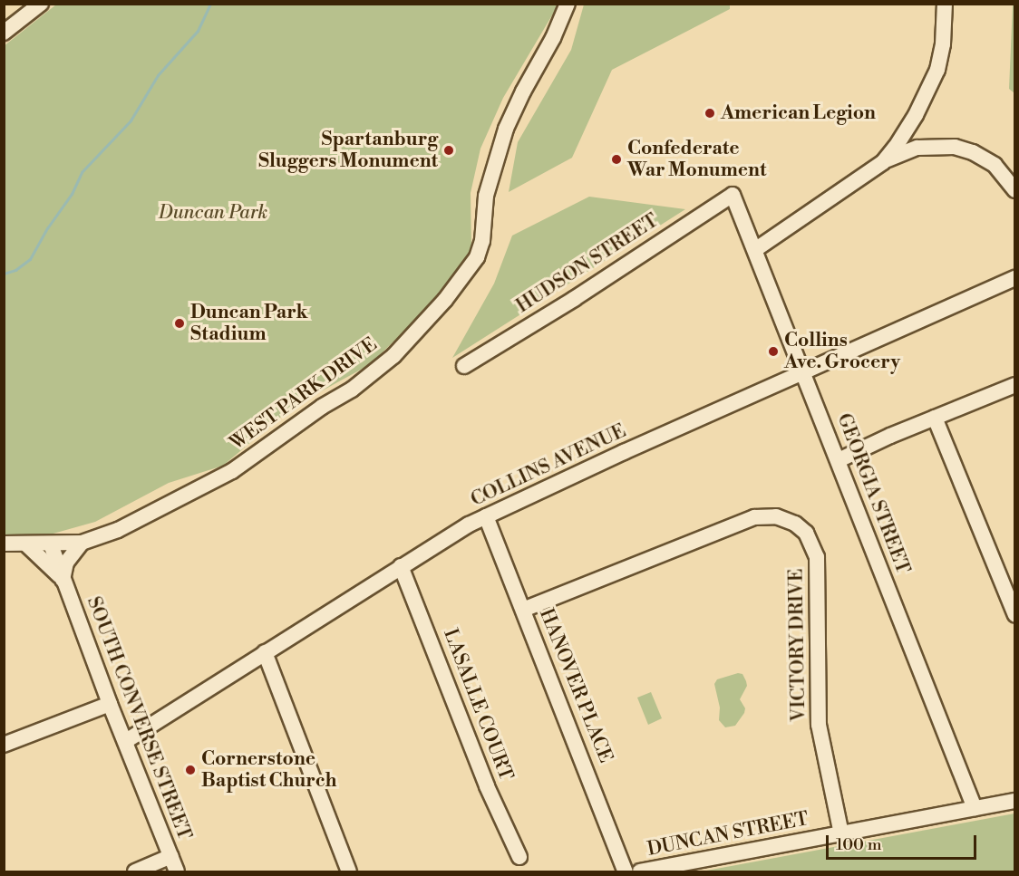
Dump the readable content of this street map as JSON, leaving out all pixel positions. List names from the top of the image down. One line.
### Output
{"streets":{"street":["HUDSON STREET","WEST PARK DRIVE","COLLINS AVENUE","GEORGIA STREET","VICTORY DRIVE","HANOVER PLACE","LASALLE COURT","SOUTH CONVERSE STREET","DUNCAN STREET"]},"crossings":[["HUDSON STREET","GEORGIA STREET"],["WEST PARK DRIVE","SOUTH CONVERSE STREET"],["COLLINS AVENUE","GEORGIA STREET"],["COLLINS AVENUE","HANOVER PLACE"],["COLLINS AVENUE","LASALLE COURT"],["COLLINS AVENUE","SOUTH CONVERSE STREET"],["GEORGIA STREET","DUNCAN STREET"],["VICTORY DRIVE","HANOVER PLACE"],["VICTORY DRIVE","DUNCAN STREET"]],"parks":["Duncan Park"],"places":["American Legion","Spartanburg Sluggers Monument","Confederate War Monument","Duncan Park Stadium","Collins Ave. Grocery","Cornerstone Baptist Church"],"scale_bar":"100 m"}
